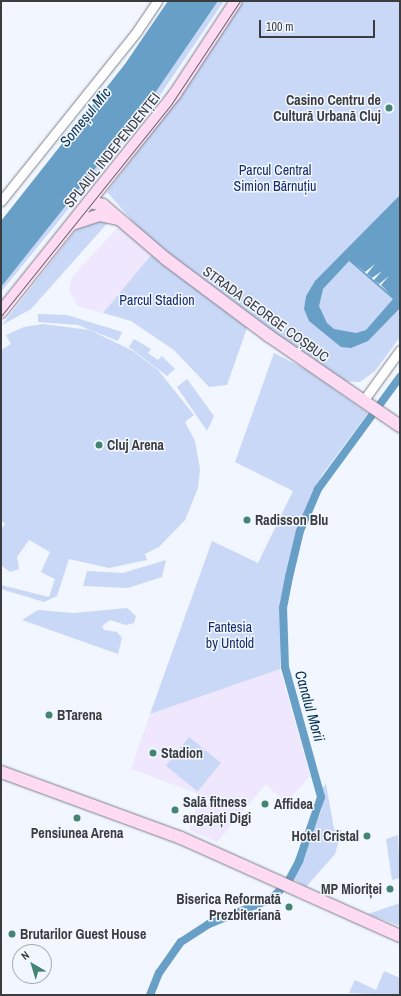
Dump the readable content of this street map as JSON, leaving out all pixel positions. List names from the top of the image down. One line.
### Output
{"streets":{"main road":["SPLAIUL INDEPENDENȚEI","STRADA GEORGE COȘBUC"]},"crossings":[["SPLAIUL INDEPENDENȚEI","STRADA GEORGE COȘBUC"]],"water":["Someșul Mic","Canalul Morii"],"parks":["Parcul Central Simion Bărnuțiu","Parcul Stadion","Fantesia by Untold"],"places":["Casino Centru de Cultură Urbană Cluj","Cluj Arena","Radisson Blu","BTarena","Stadion","Affidea","Sală fitness angajați Digi","Pensiunea Arena","Hotel Cristal","MP Mioriței","Biserica Reformată Prezbiteriană","Brutarilor Guest House"],"scale_bar":"100 m","north":"top left"}
